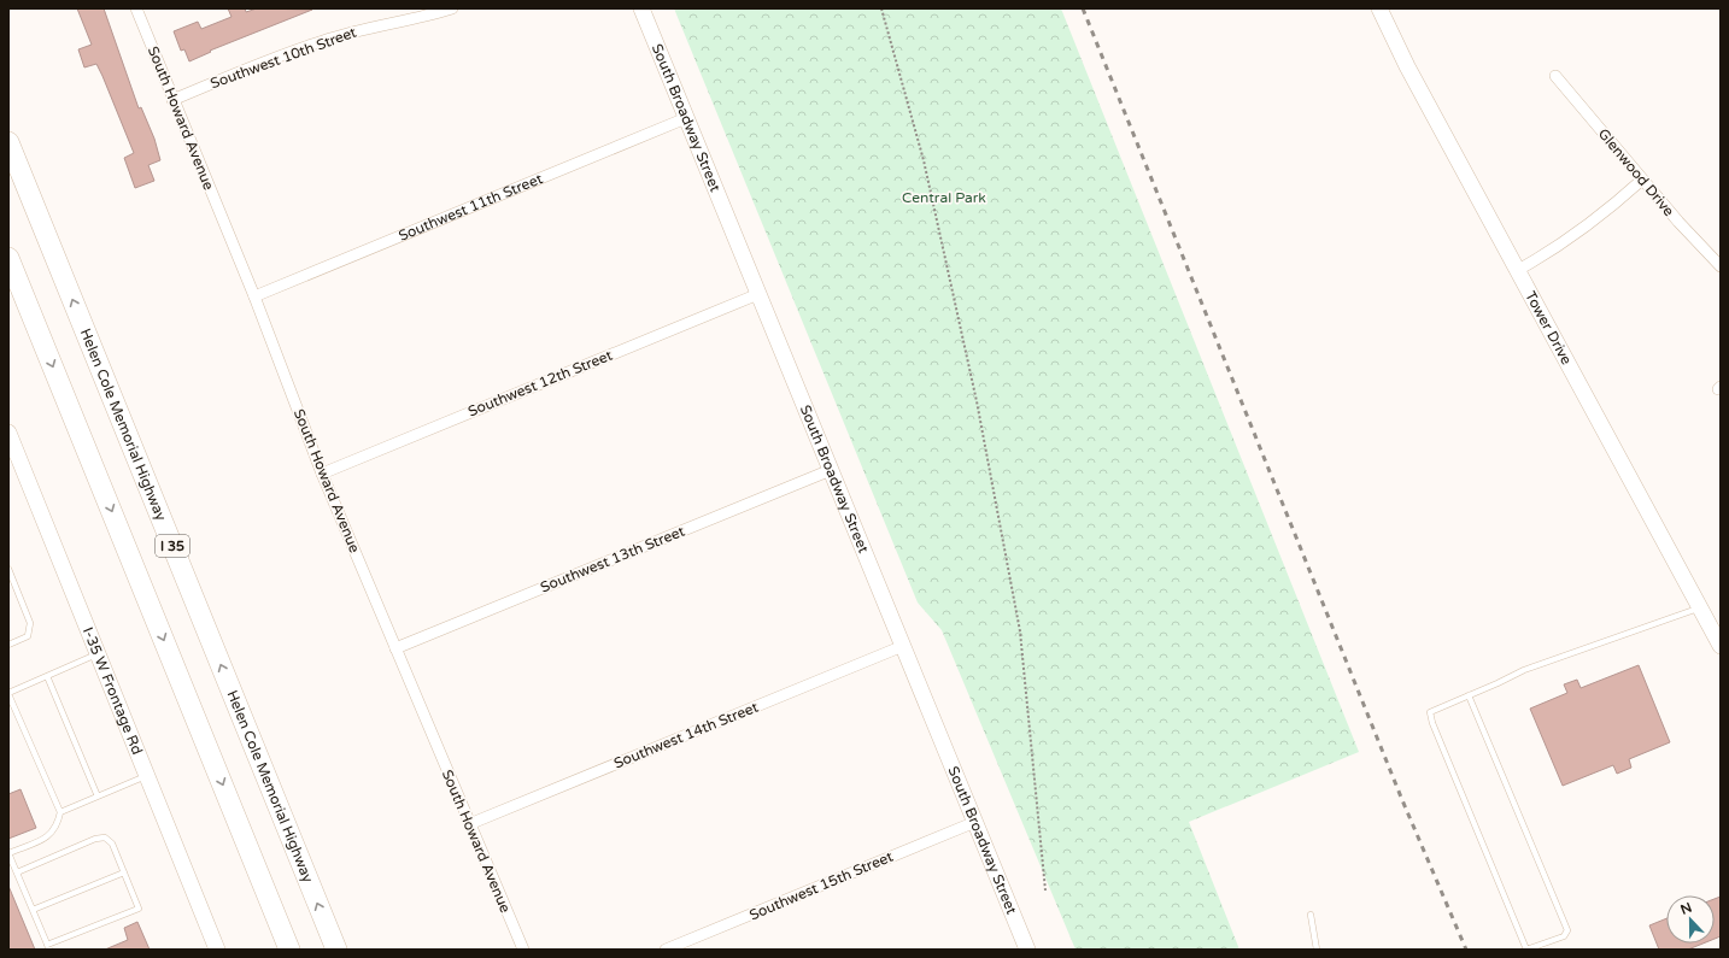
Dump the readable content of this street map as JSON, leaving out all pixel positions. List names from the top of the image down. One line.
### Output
{"streets":{"highway":["Helen Cole Memorial Highway","I 35"],"street":["Southwest 10th Street","South Howard Avenue","South Broadway Street","Glenwood Drive","Southwest 11th Street","Tower Drive","Southwest 12th Street","Southwest 13th Street","I-35 W Frontage Rd","Southwest 14th Street","Southwest 15th Street"]},"crossings":[["Southwest 10th Street","South Howard Avenue"],["South Howard Avenue","Southwest 11th Street"],["South Howard Avenue","Southwest 12th Street"],["South Howard Avenue","Southwest 13th Street"],["South Howard Avenue","Southwest 14th Street"],["South Broadway Street","Southwest 11th Street"],["South Broadway Street","Southwest 12th Street"],["South Broadway Street","Southwest 13th Street"],["South Broadway Street","Southwest 14th Street"],["South Broadway Street","Southwest 15th Street"]],"parks":["Central Park"],"north":"top"}
